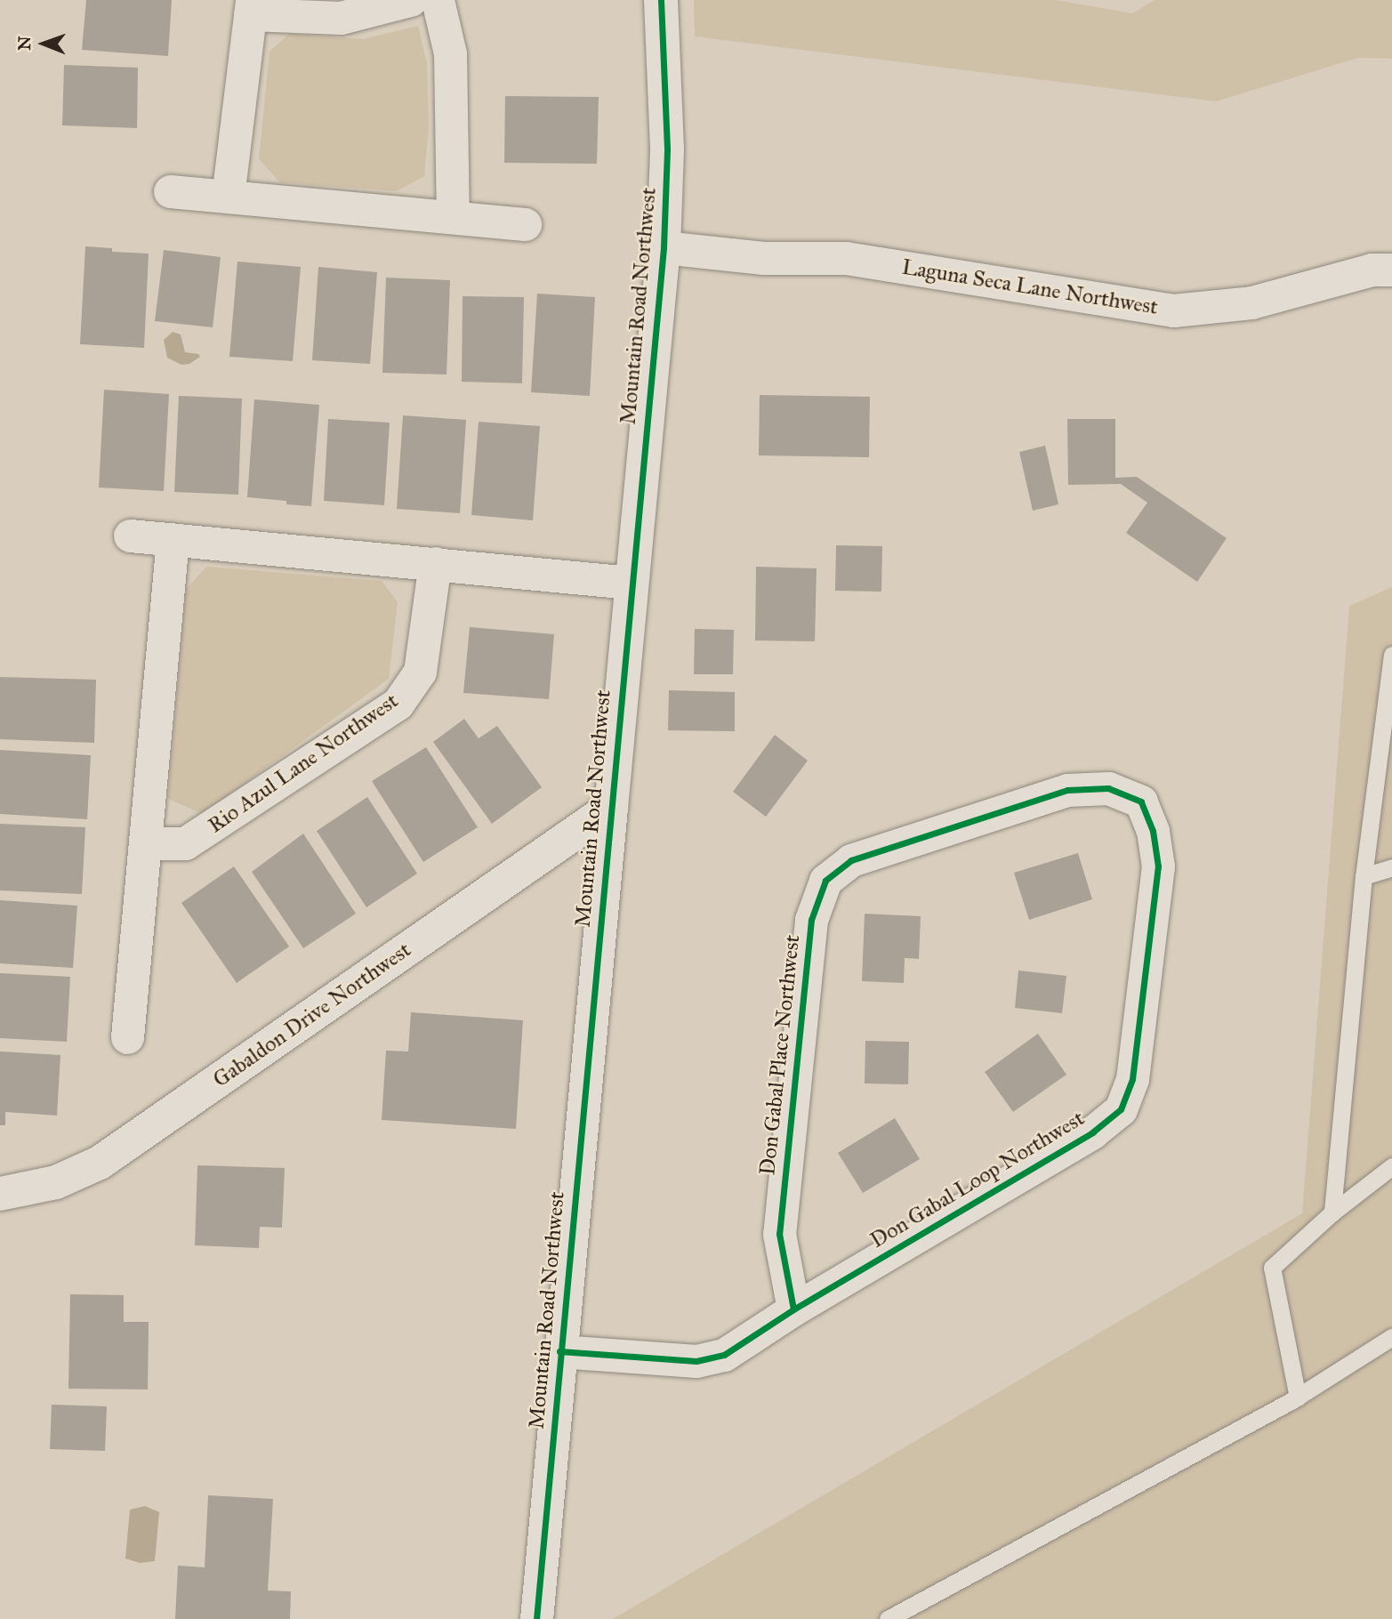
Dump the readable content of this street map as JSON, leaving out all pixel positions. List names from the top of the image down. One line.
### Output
{"streets":{"street":["Laguna Seca Lane Northwest","Mountain Road Northwest","Rio Azul Lane Northwest","Gabaldon Drive Northwest","Don Gabal Place Northwest","Don Gabal Loop Northwest"]},"crossings":[["Laguna Seca Lane Northwest","Mountain Road Northwest"],["Mountain Road Northwest","Gabaldon Drive Northwest"],["Mountain Road Northwest","Don Gabal Loop Northwest"],["Don Gabal Place Northwest","Don Gabal Loop Northwest"]],"north":"left"}
